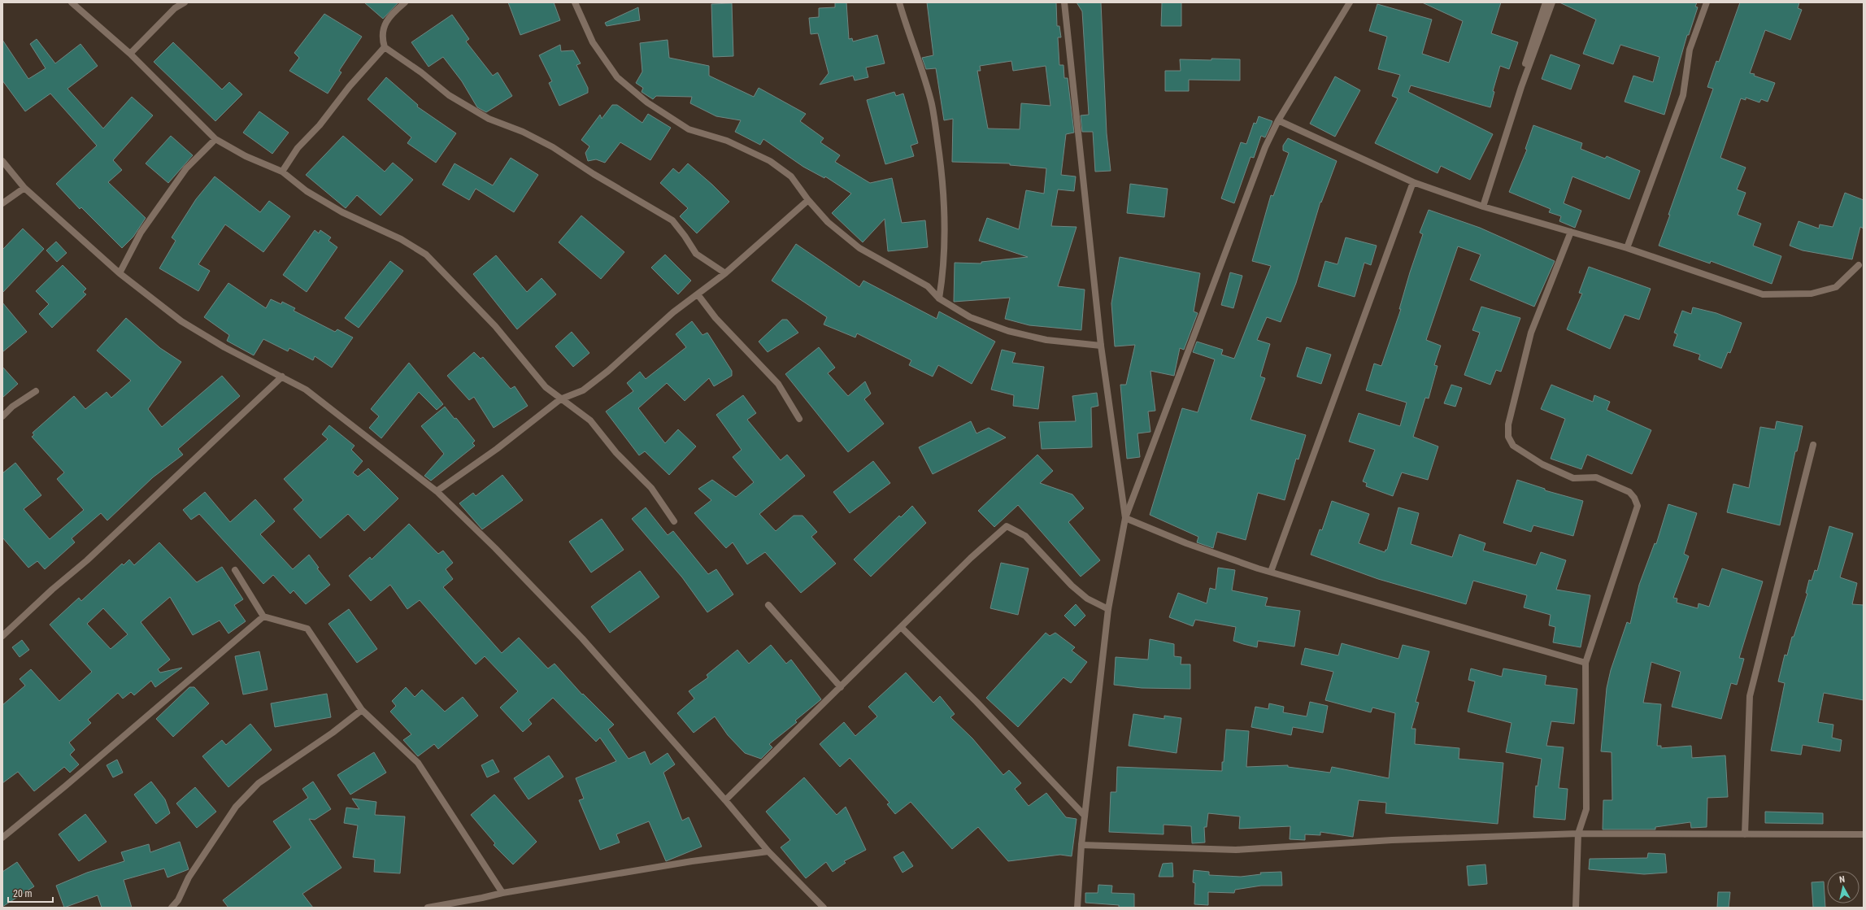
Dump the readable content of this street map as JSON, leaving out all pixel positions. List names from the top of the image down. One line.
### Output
{"scale_bar":"20 m","north":"top"}
